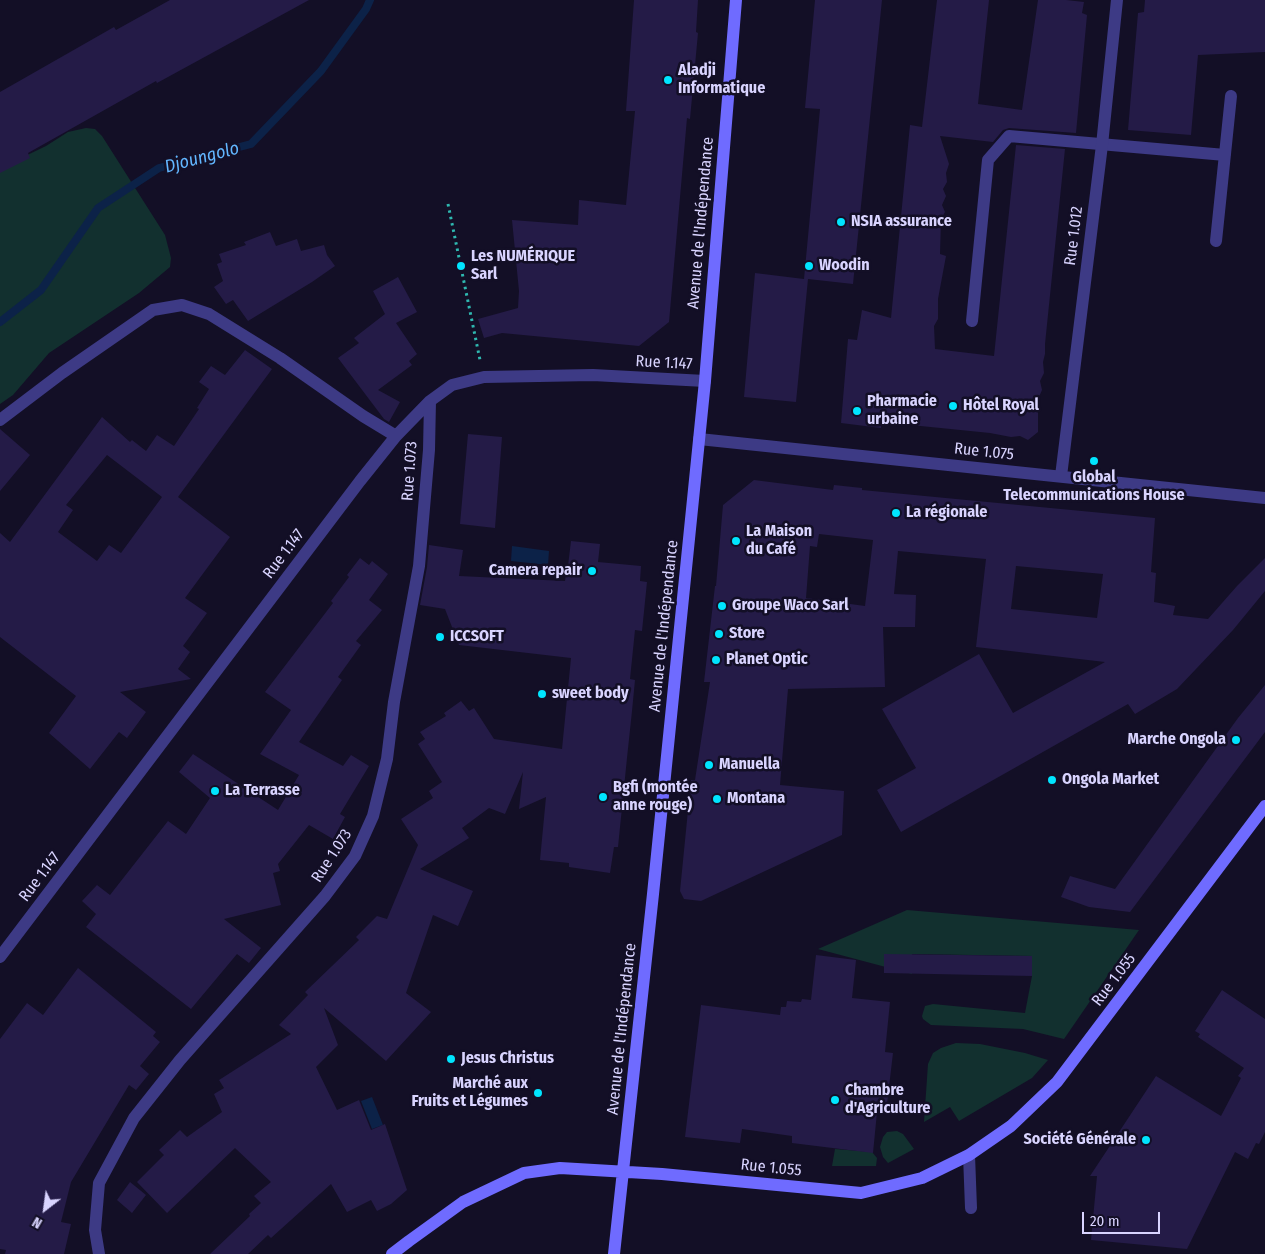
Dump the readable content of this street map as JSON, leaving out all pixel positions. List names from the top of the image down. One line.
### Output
{"streets":{"main road":["Avenue de l'Indépendance","Rue 1.055"],"street":["Rue 1.012","Rue 1.147","Rue 1.075","Rue 1.073"]},"crossings":[["Avenue de l'Indépendance","Rue 1.147"],["Avenue de l'Indépendance","Rue 1.075"],["Avenue de l'Indépendance","Rue 1.055"],["Rue 1.012","Rue 1.075"],["Rue 1.147","Rue 1.073"]],"water":["Djoungolo"],"places":["Aladji Informatique","NSIA assurance","Les NUMÉRIQUE Sarl","Woodin","Hôtel Royal","Pharmacie urbaine","Global Telecommunications House","La régionale","La Maison du Café","Camera repair","Groupe Waco Sarl","Store","ICCSOFT","Planet Optic","sweet body","Marche Ongola","Manuella","Ongola Market","La Terrasse","Bgfi (montée anne rouge)","Montana","Jesus Christus","Marché aux Fruits et Légumes","Chambre d'Agriculture","Société Générale"],"scale_bar":"20 m","north":"bottom left"}
